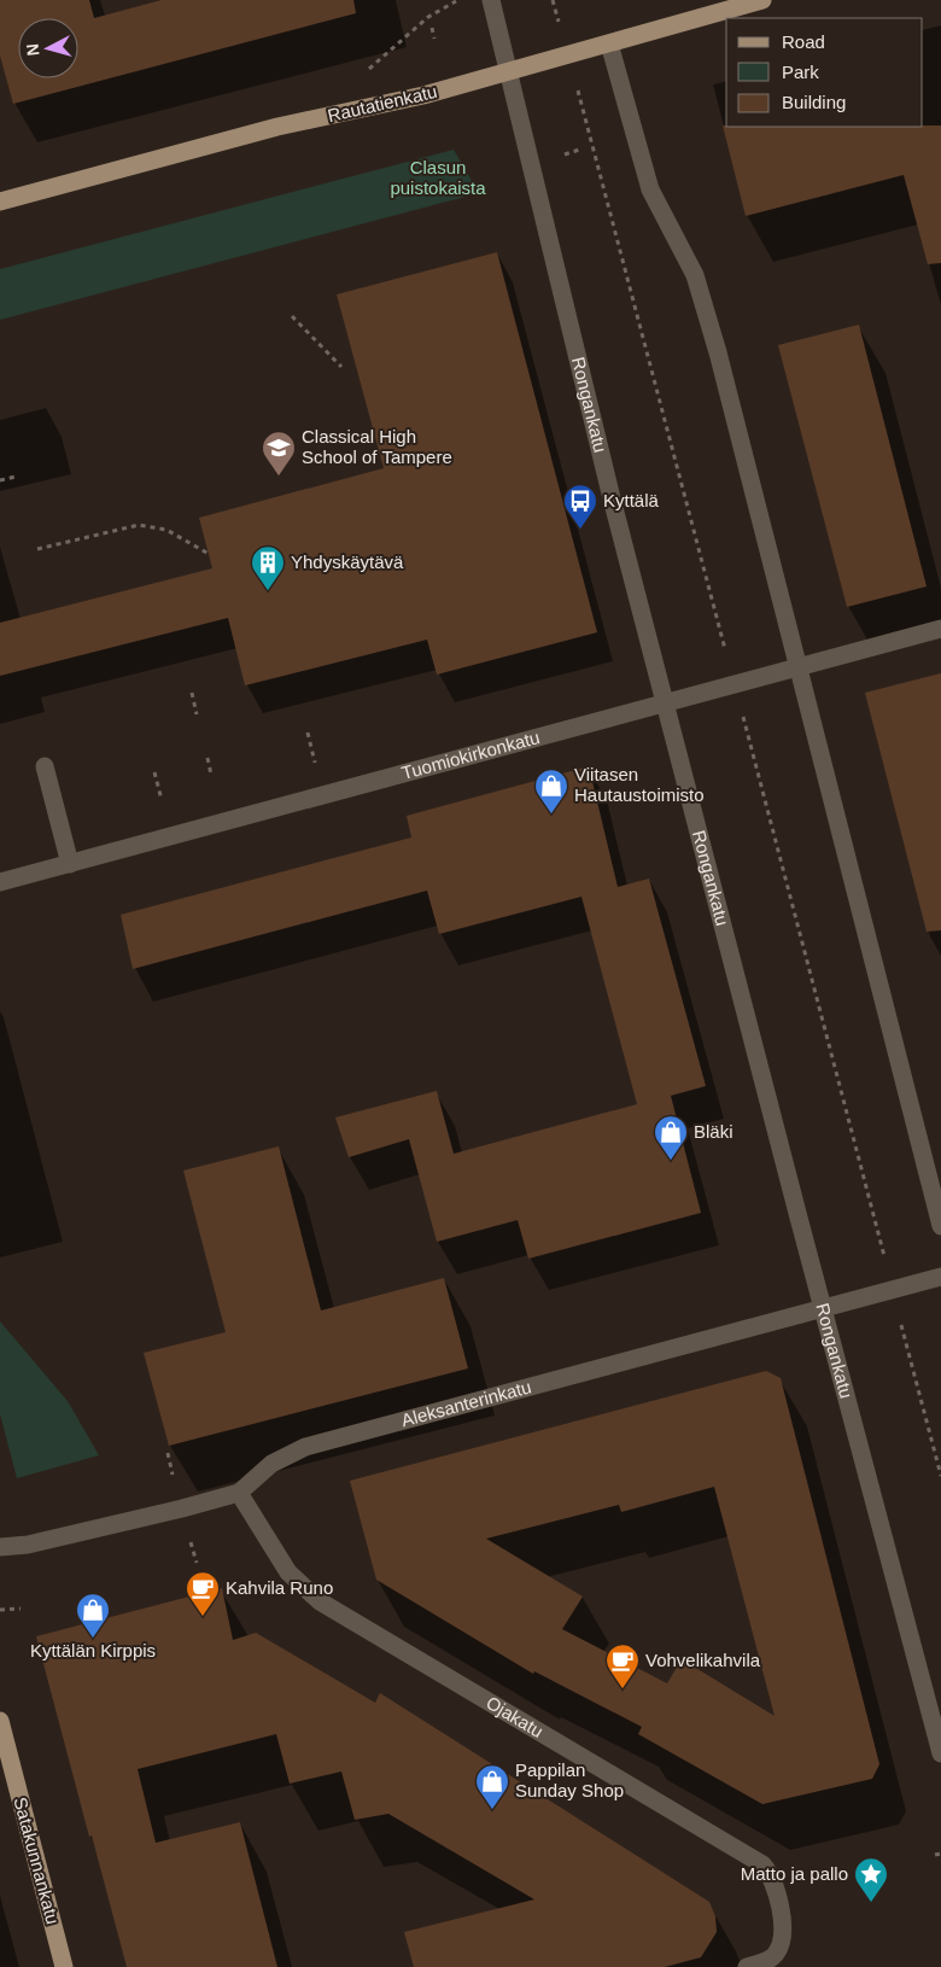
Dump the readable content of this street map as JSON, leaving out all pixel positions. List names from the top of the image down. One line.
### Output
{"streets":{"main road":["Rautatienkatu","Satakunnankatu"],"street":["Rongankatu","Tuomiokirkonkatu","Aleksanterinkatu","Ojakatu"]},"crossings":[["Rautatienkatu","Rongankatu"],["Rongankatu","Tuomiokirkonkatu"],["Rongankatu","Aleksanterinkatu"],["Aleksanterinkatu","Ojakatu"]],"parks":["Clasun puistokaista"],"places":{"school or university":["Classical High School of Tampere"],"bus stop":["Kyttälä"],"building":["Yhdyskäytävä"],"shop":["Viitasen Hautaustoimisto","Bläki","Kyttälän Kirppis","Pappilan Sunday Shop"],"cafe":["Kahvila Runo","Vohvelikahvila"],"place":["Matto ja pallo"]},"legend":["Road","Park","Building"],"north":"left"}
